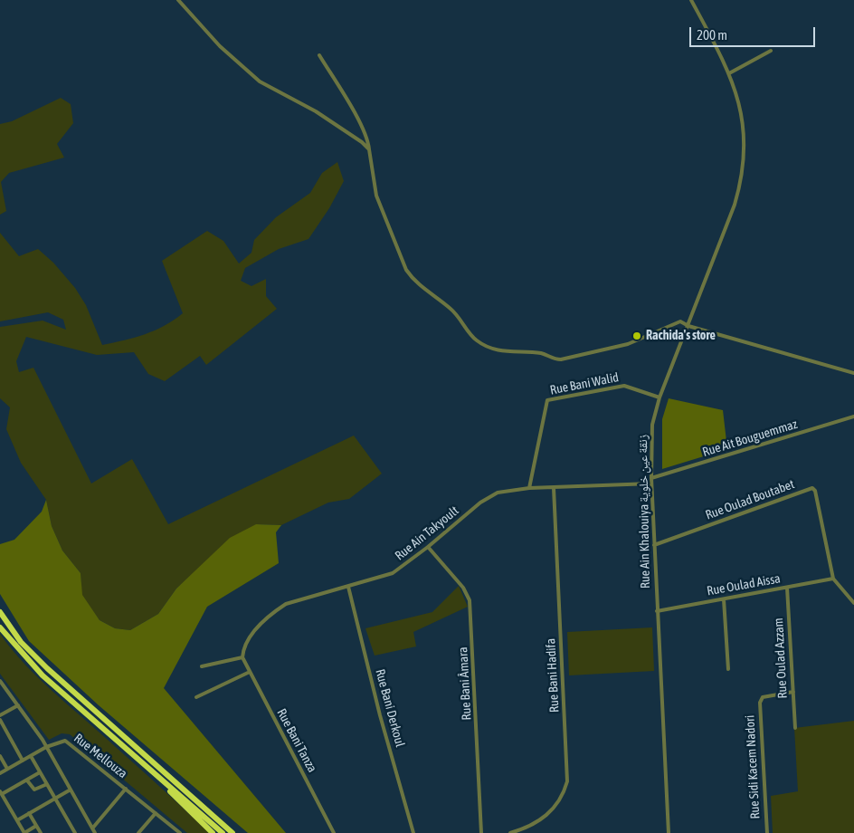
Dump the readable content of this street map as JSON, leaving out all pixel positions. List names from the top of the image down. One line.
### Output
{"streets":{"street":["Rue Bani Walid","Rue Ait Bouguemmaz","Rue Oulad Boutabet","Rue Ain Khalouiya زنقة عين خلوية","Rue Ain Takyoult","Rue Oulad Aissa","Rue Oulad Azzam","Rue Bani Hadifa","Rue Bani Âmara","Rue Bani Derkoul","Rue Bani Tanza","Rue Mellouza","Rue Sidi Kacem Nadori"]},"crossings":[["Rue Bani Walid","Rue Ain Khalouiya زنقة عين خلوية"],["Rue Bani Walid","Rue Ain Takyoult"],["Rue Ait Bouguemmaz","Rue Ain Khalouiya زنقة عين خلوية"],["Rue Oulad Boutabet","Rue Ain Khalouiya زنقة عين خلوية"],["Rue Oulad Boutabet","Rue Oulad Aissa"],["Rue Ain Khalouiya زنقة عين خلوية","Rue Ain Takyoult"],["Rue Ain Khalouiya زنقة عين خلوية","Rue Oulad Aissa"],["Rue Ain Takyoult","Rue Bani Hadifa"],["Rue Ain Takyoult","Rue Bani Âmara"],["Rue Ain Takyoult","Rue Bani Derkoul"],["Rue Ain Takyoult","Rue Bani Tanza"],["Rue Oulad Aissa","Rue Oulad Azzam"],["Rue Oulad Azzam","Rue Sidi Kacem Nadori"]],"places":["Rachida's store"],"scale_bar":"200 m"}
